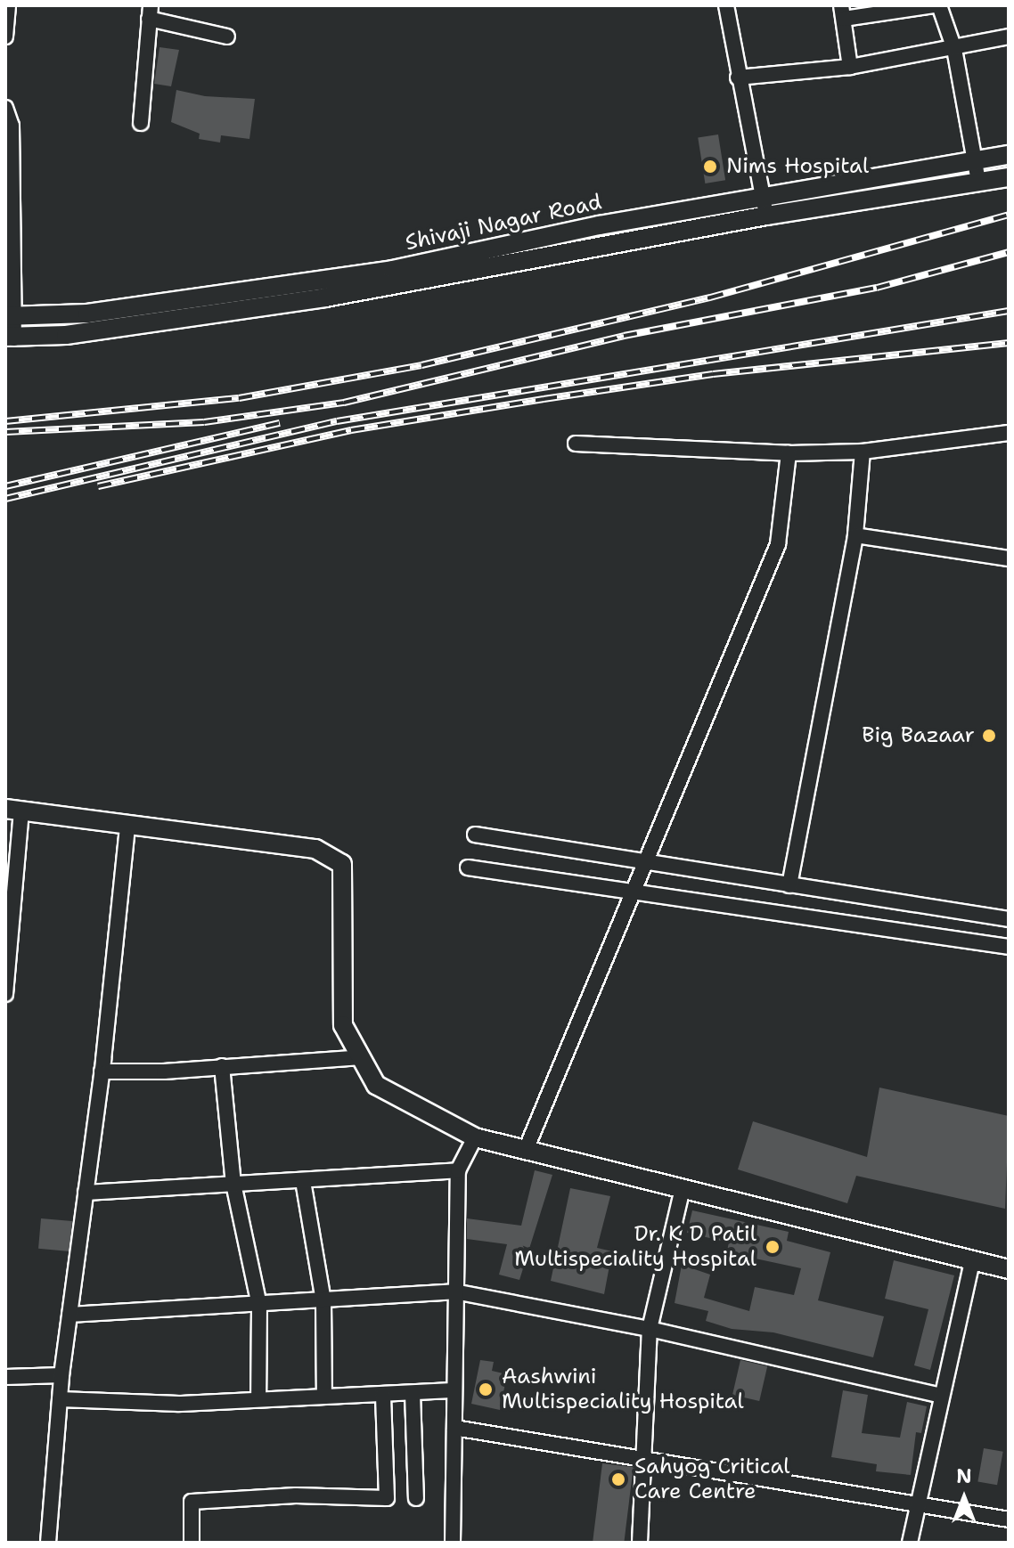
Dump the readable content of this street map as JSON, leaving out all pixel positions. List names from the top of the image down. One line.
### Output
{"streets":{"main road":["Shivaji Nagar Road"]},"places":["Nims Hospital","Big Bazaar","Dr. K D Patil Multispeciality Hospital","Aashwini Multispeciality Hospital","Sahyog Critical Care Centre"],"north":"top"}
